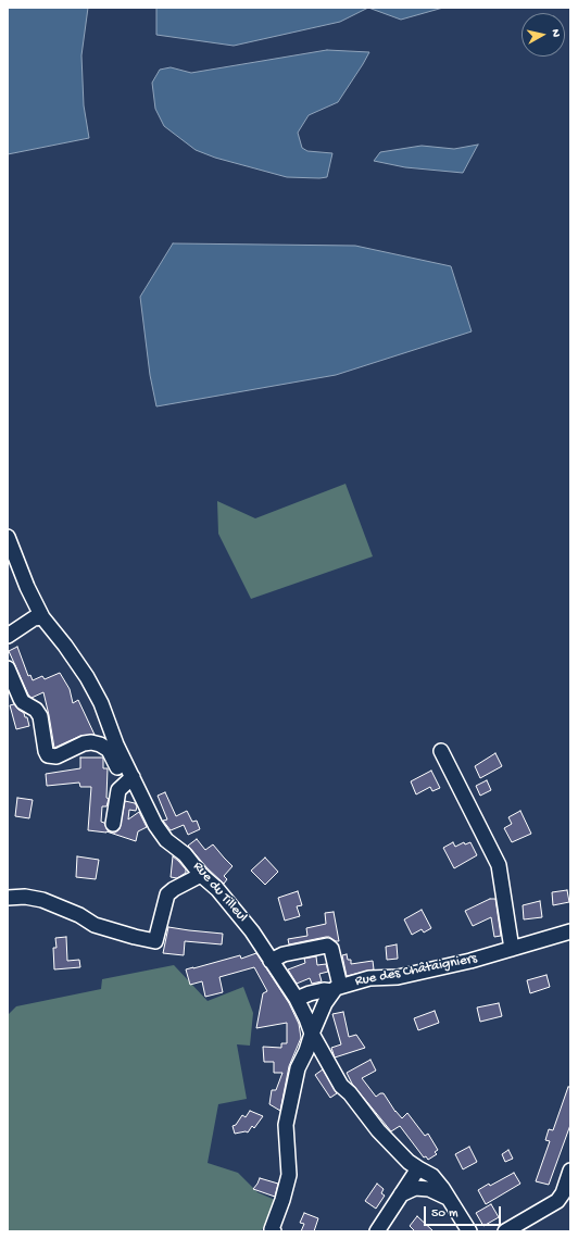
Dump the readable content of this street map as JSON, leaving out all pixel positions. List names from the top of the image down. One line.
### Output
{"streets":{"street":["Rue du Tilleul","Rue des Châtaigniers"]},"crossings":[["Rue du Tilleul","Rue des Châtaigniers"]],"scale_bar":"50 m","north":"right"}
